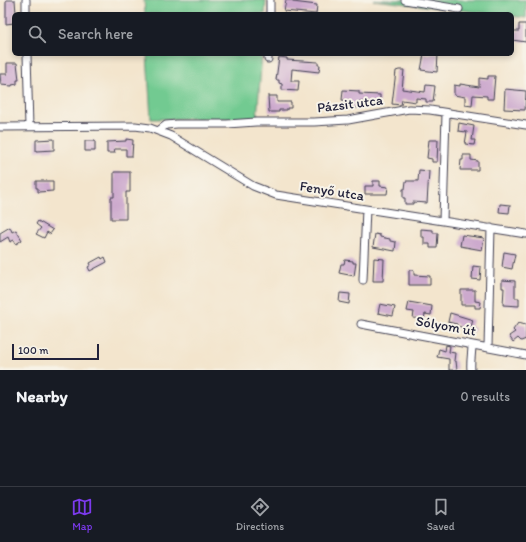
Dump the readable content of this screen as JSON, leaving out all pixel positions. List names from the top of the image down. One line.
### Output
{"streets":{"street":["Pázsit utca","Fenyő utca","Sólyom út"]},"crossings":[["Pázsit utca","Fenyő utca"]],"scale_bar":"100 m","page":{"search":"Search here","scale":"100 m","heading":["Nearby","0 results"],"nav":["Map","Directions","Saved"]}}
